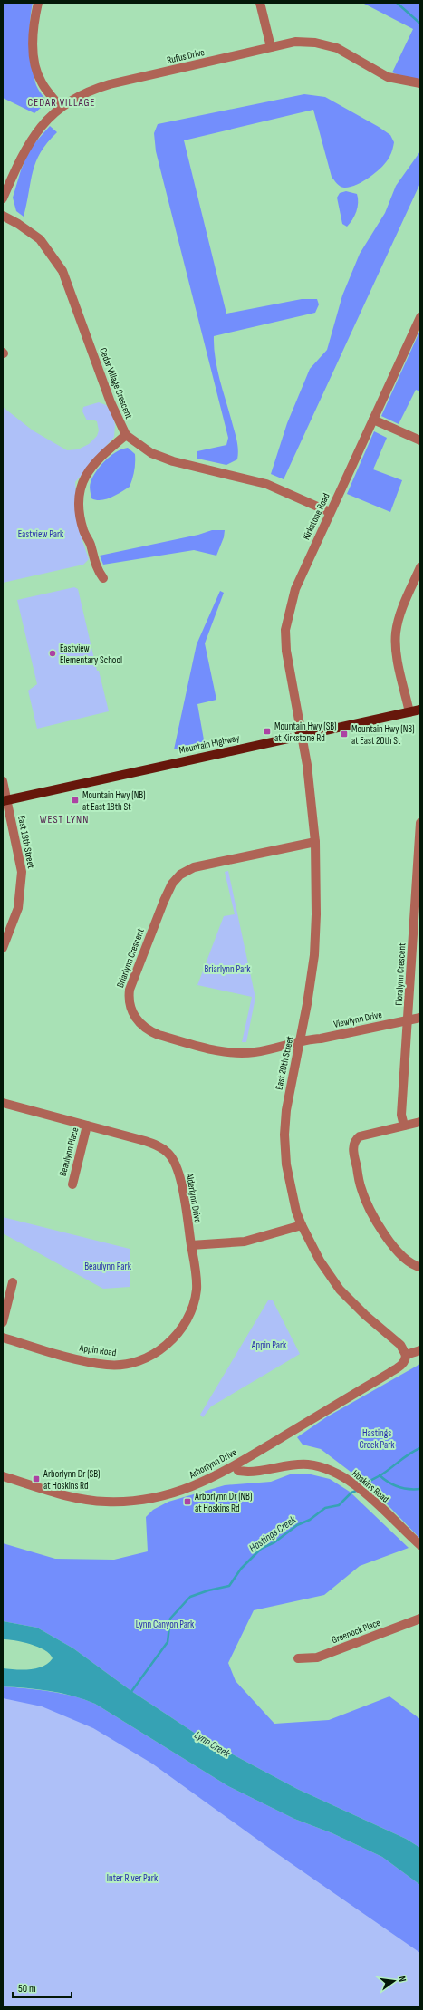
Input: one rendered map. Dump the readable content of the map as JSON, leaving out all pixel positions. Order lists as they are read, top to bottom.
{
  "streets": {
    "main road": ["Mountain Highway"],
    "street": [
      "Rufus Drive",
      "Cedar Village Crescent",
      "Kirkstone Road",
      "East 18th Street",
      "Briarlynn Crescent",
      "Floralynn Crescent",
      "Viewlynn Drive",
      "East 20th Street",
      "Beaulynn Place",
      "Alderlynn Drive",
      "Appin Road",
      "Arborlynn Drive",
      "Hoskins Road",
      "Greenock Place"
    ]
  },
  "crossings": [
    ["Cedar Village Crescent", "Kirkstone Road"],
    ["Kirkstone Road", "Mountain Highway"],
    ["Kirkstone Road", "East 20th Street"],
    ["Mountain Highway", "East 18th Street"],
    ["Mountain Highway", "East 20th Street"],
    ["Briarlynn Crescent", "Viewlynn Drive"],
    ["Briarlynn Crescent", "East 20th Street"],
    ["Floralynn Crescent", "Viewlynn Drive"],
    ["Viewlynn Drive", "East 20th Street"],
    ["East 20th Street", "Arborlynn Drive"],
    ["Beaulynn Place", "Alderlynn Drive"],
    ["Alderlynn Drive", "Appin Road"],
    ["Arborlynn Drive", "Hoskins Road"]
  ],
  "districts": ["CEDAR VILLAGE", "WEST LYNN"],
  "water": ["Hastings Creek", "Lynn Creek"],
  "parks": [
    "Eastview Park",
    "Briarlynn Park",
    "Beaulynn Park",
    "Appin Park",
    "Hastings Creek Park",
    "Lynn Canyon Park",
    "Inter River Park"
  ],
  "places": {
    "other": ["Eastview Elementary School"],
    "transit": [
      "Mountain Hwy (SB) at Kirkstone Rd",
      "Mountain Hwy (NB) at East 20th St",
      "Mountain Hwy (NB) at East 18th St",
      "Arborlynn Dr (SB) at Hoskins Rd",
      "Arborlynn Dr (NB) at Hoskins Rd"
    ]
  },
  "scale_bar": "50 m",
  "north": "right"
}
